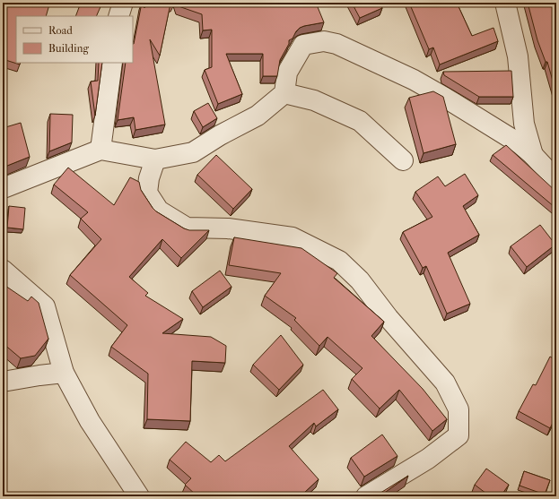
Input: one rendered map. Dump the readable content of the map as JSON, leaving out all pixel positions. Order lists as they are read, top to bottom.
{
  "legend": ["Road", "Building"]
}
